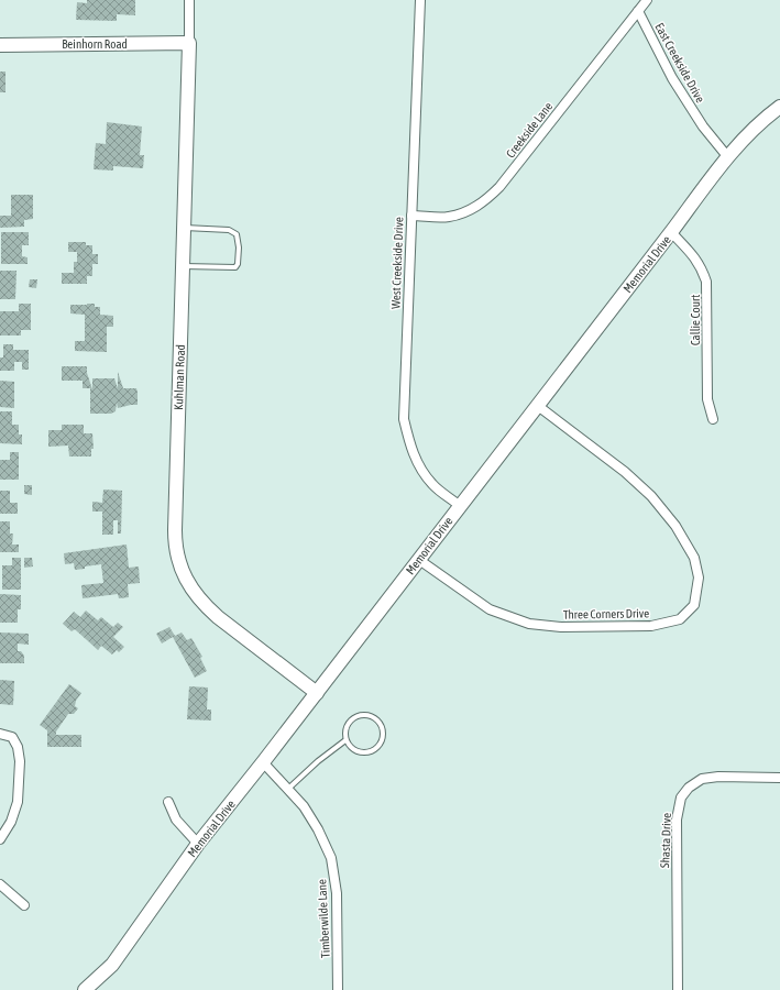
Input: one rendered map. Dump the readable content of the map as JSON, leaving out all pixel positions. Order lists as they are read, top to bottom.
{
  "streets": {
    "street": [
      "Beinhorn Road",
      "East Creekside Drive",
      "Creekside Lane",
      "West Creekside Drive",
      "Memorial Drive",
      "Callie Court",
      "Kuhlman Road",
      "Three Corners Drive",
      "Shasta Drive",
      "Timberwilde Lane"
    ]
  },
  "crossings": [
    ["Beinhorn Road", "Kuhlman Road"],
    ["East Creekside Drive", "Creekside Lane"],
    ["East Creekside Drive", "Memorial Drive"],
    ["Creekside Lane", "West Creekside Drive"],
    ["West Creekside Drive", "Memorial Drive"],
    ["Memorial Drive", "Callie Court"],
    ["Memorial Drive", "Kuhlman Road"],
    ["Memorial Drive", "Three Corners Drive"],
    ["Memorial Drive", "Timberwilde Lane"]
  ]
}
